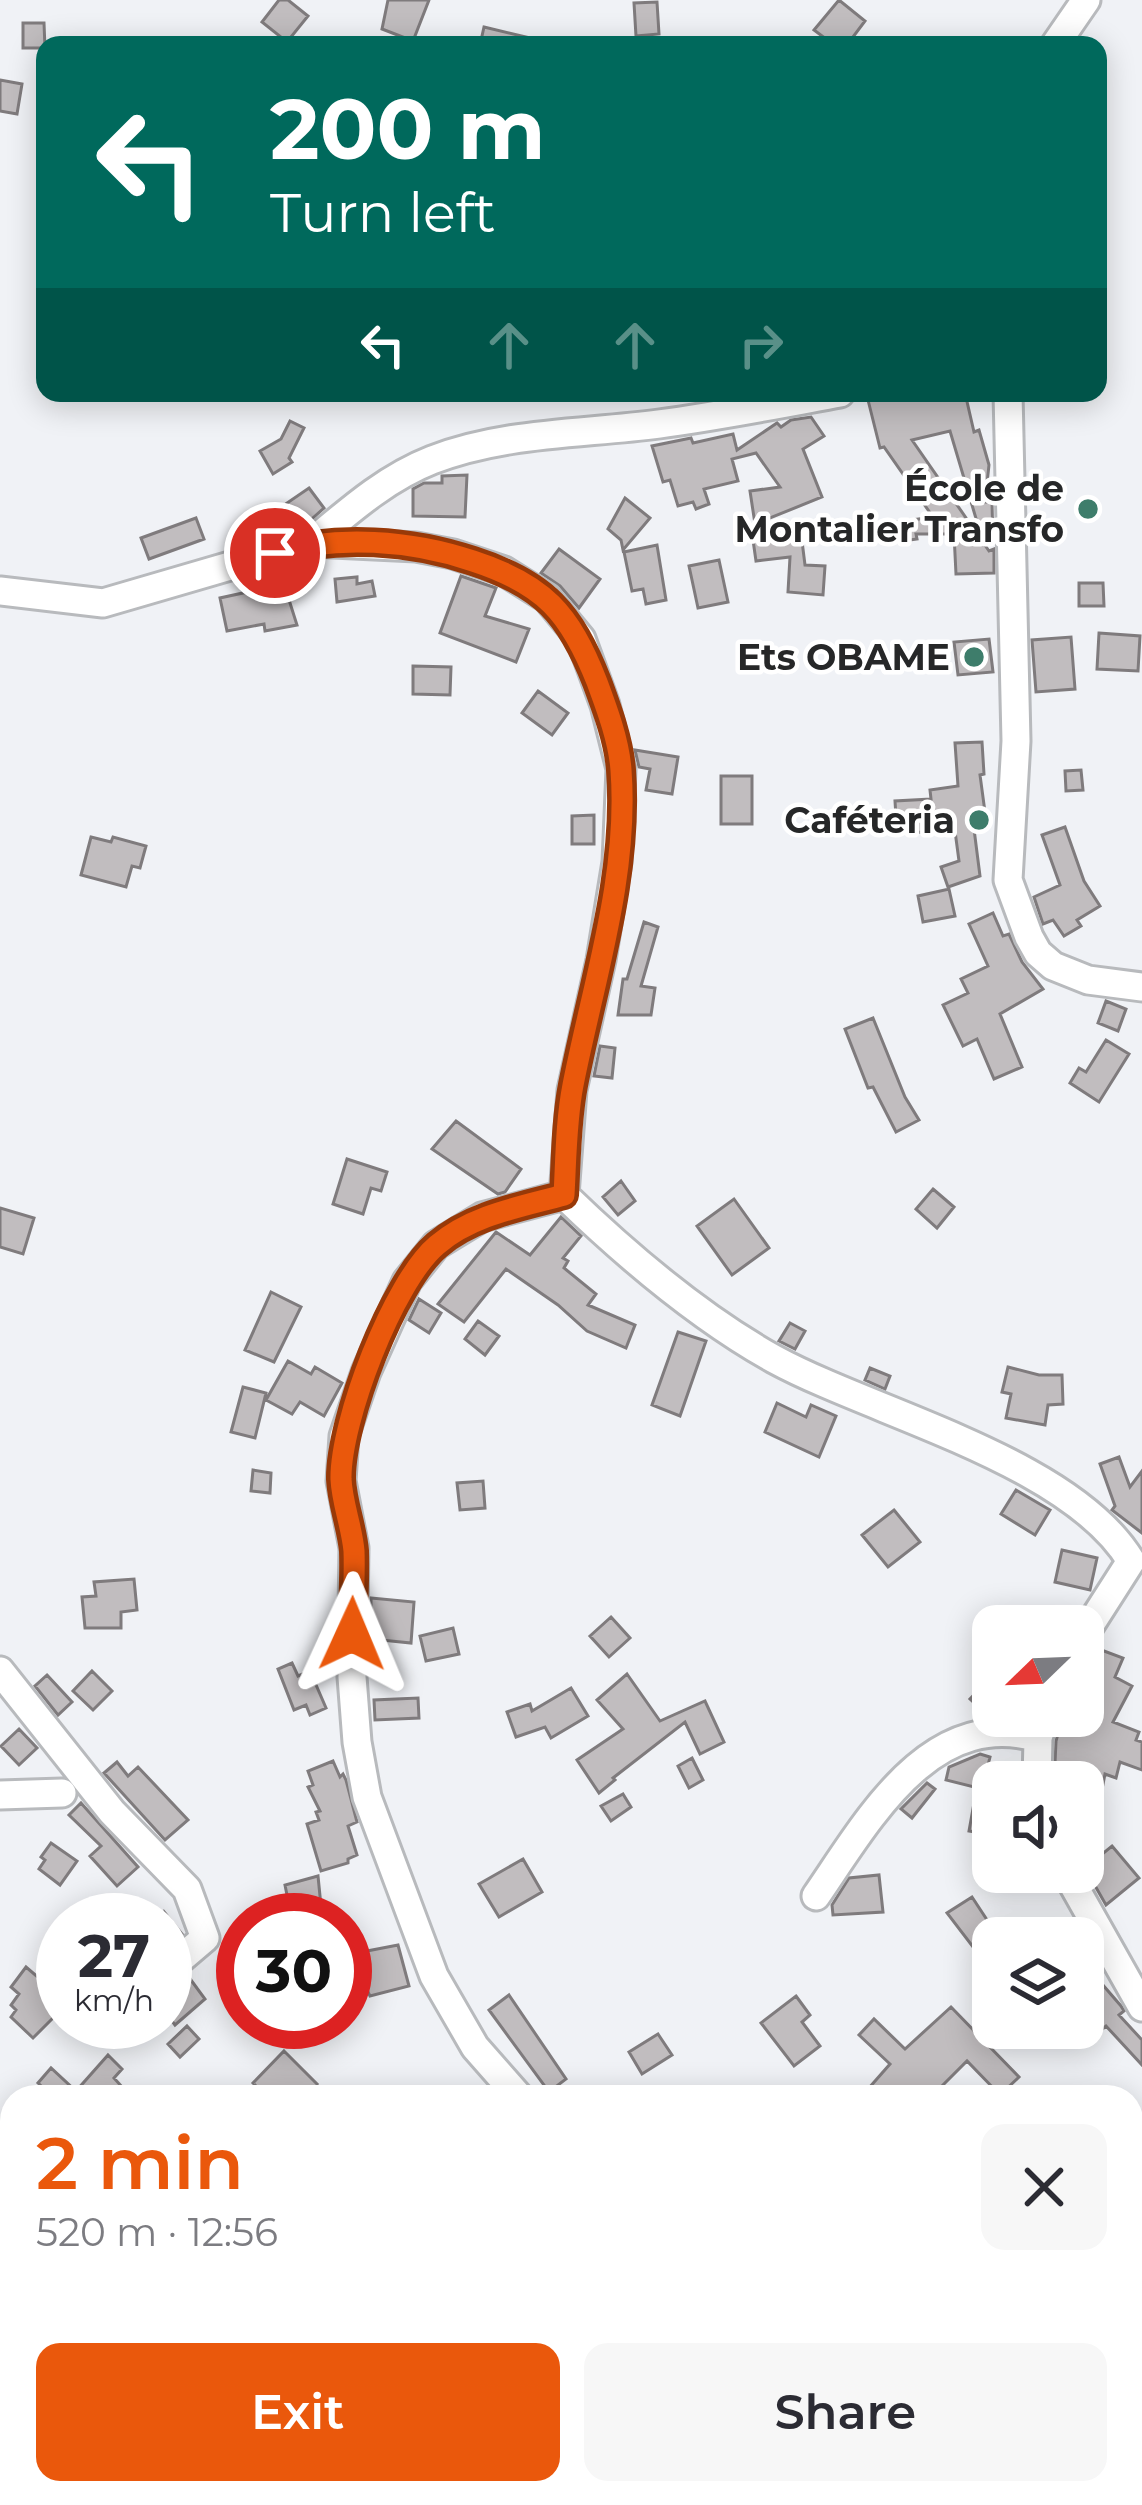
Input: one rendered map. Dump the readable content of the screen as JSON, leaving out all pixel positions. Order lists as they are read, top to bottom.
{
  "places": ["École de Montalier Transfo", "Ets OBAME", "Caféteria"],
  "north": "bottom left",
  "page": {
    "turn": ["200 m", "Turn left"],
    "speed": "27 km/h",
    "limit": "30",
    "heading": ["2 min", "520 m · 12:56"],
    "buttons": ["Exit", "Share"]
  }
}
